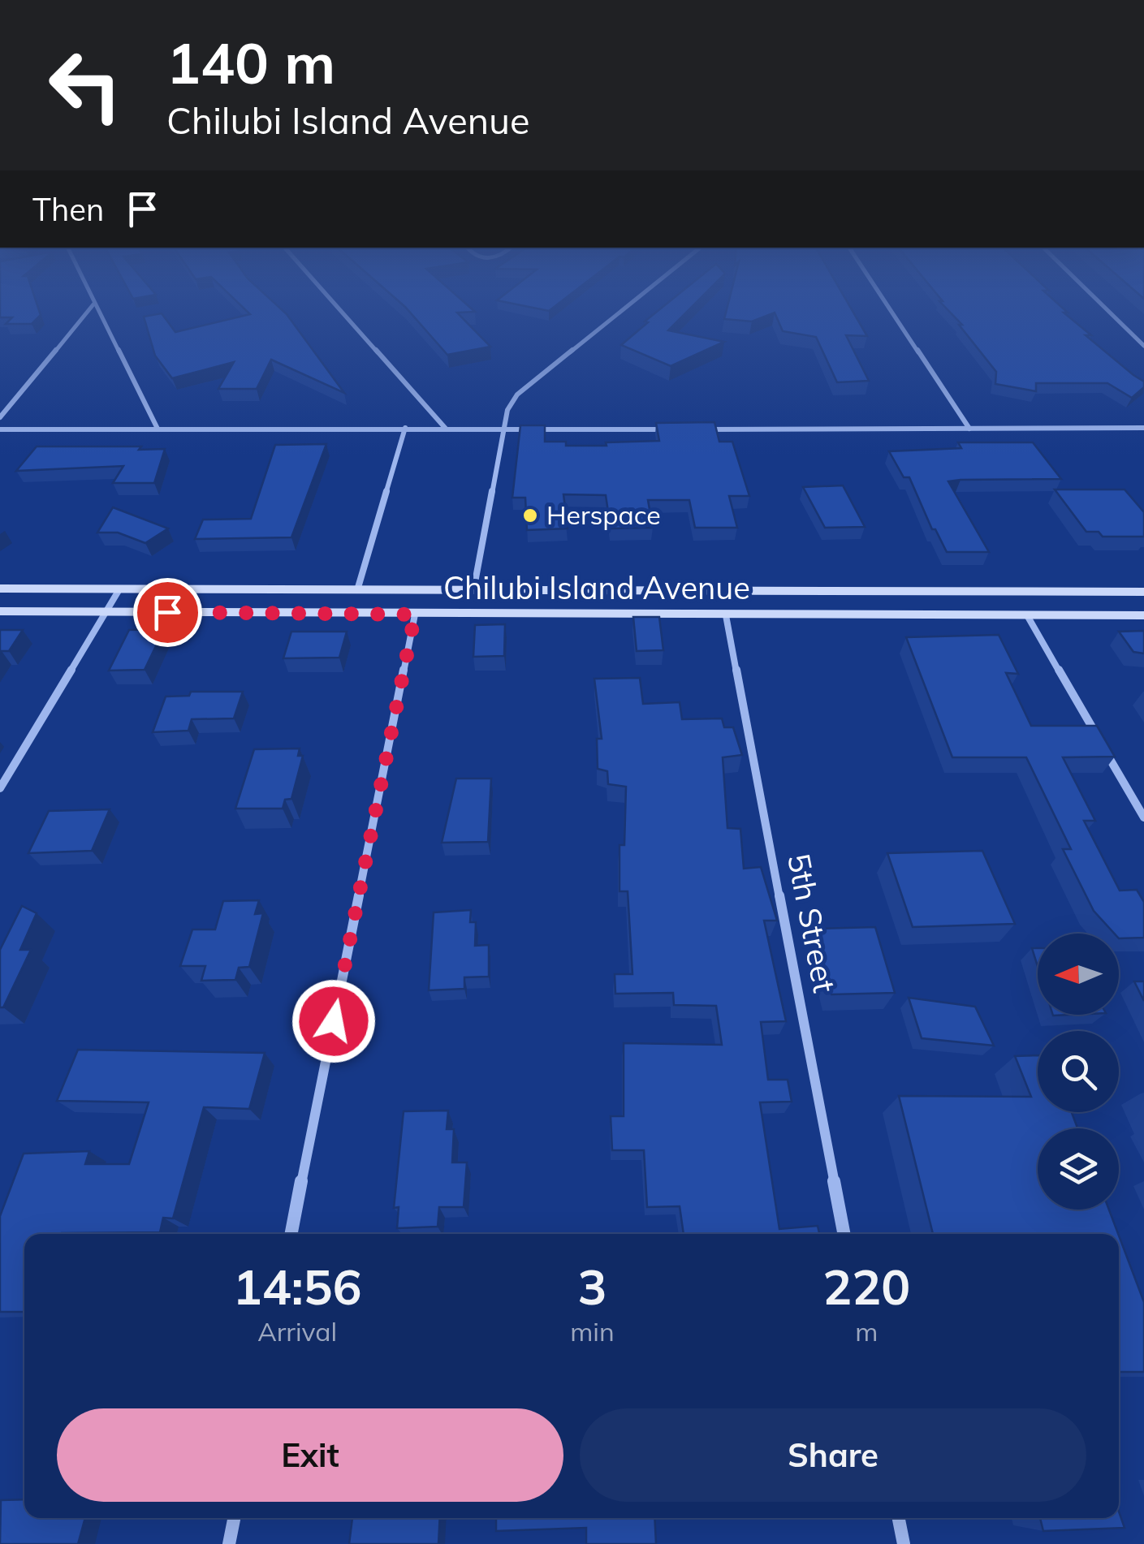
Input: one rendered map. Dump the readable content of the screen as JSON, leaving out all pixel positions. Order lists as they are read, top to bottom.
{
  "streets": {
    "street": ["Chilubi Island Avenue", "5th Street"]
  },
  "crossings": [
    ["Chilubi Island Avenue", "5th Street"]
  ],
  "places": ["Herspace"],
  "north": "left",
  "page": {
    "turn": ["140 m", "Chilubi Island Avenue"],
    "then": "Then",
    "eta": [
      "14:56",
      "Arrival",
      "3",
      "min",
      "220",
      "m"
    ],
    "buttons": ["Exit", "Share"]
  }
}
